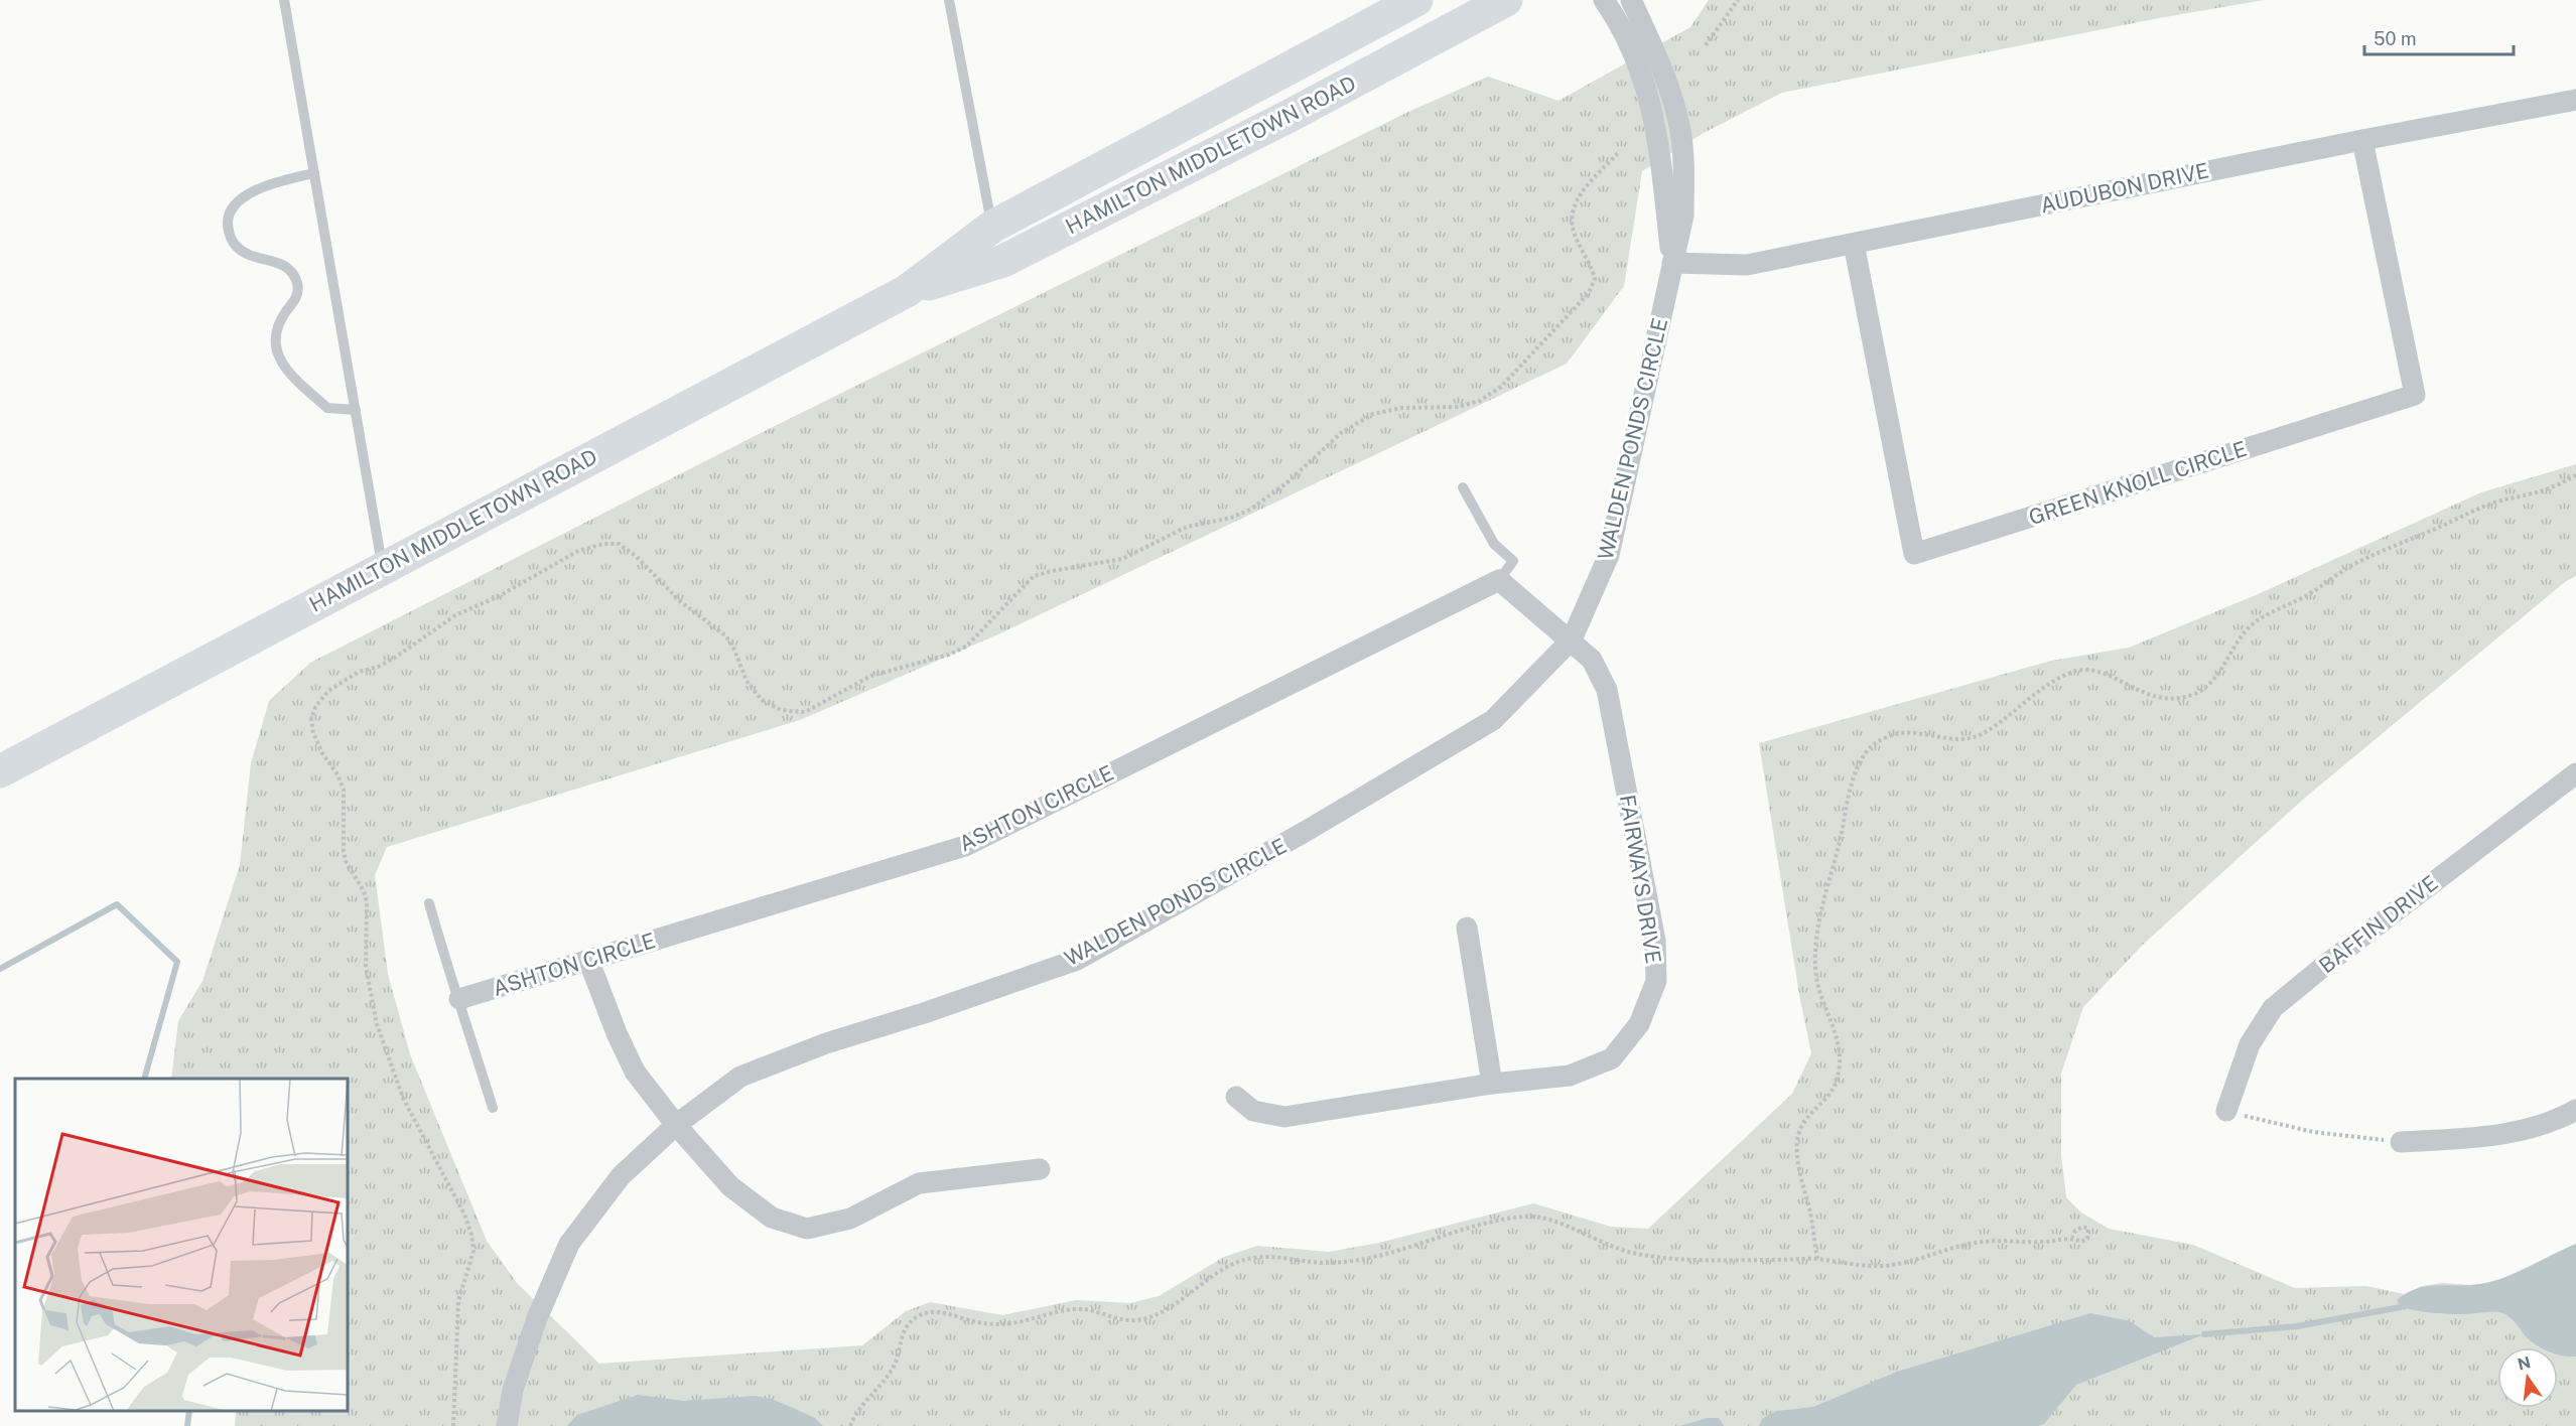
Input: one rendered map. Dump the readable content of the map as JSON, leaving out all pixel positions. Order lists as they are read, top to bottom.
{
  "streets": {
    "highway": ["HAMILTON MIDDLETOWN ROAD"],
    "street": [
      "AUDUBON DRIVE",
      "WALDEN PONDS CIRCLE",
      "GREEN KNOLL CIRCLE",
      "ASHTON CIRCLE",
      "FAIRWAYS DRIVE",
      "BAFFIN DRIVE"
    ]
  },
  "crossings": [
    ["AUDUBON DRIVE", "WALDEN PONDS CIRCLE"],
    ["AUDUBON DRIVE", "GREEN KNOLL CIRCLE"],
    ["WALDEN PONDS CIRCLE", "FAIRWAYS DRIVE"]
  ],
  "scale_bar": "50 m",
  "north": "top"
}
